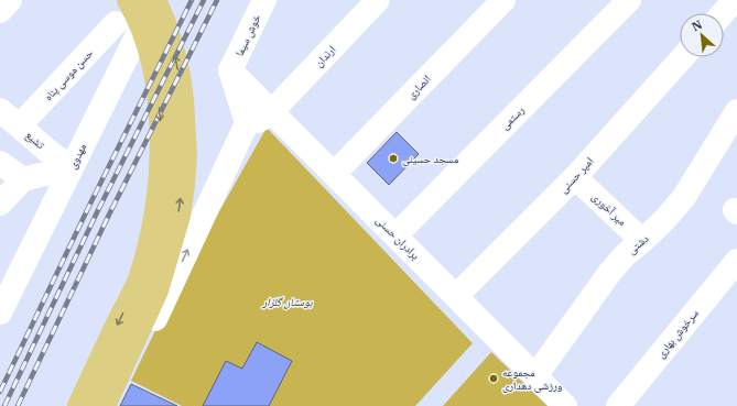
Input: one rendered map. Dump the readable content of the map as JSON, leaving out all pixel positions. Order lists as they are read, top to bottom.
{
  "streets": {
    "street": [
      "خوش سیما",
      "ارندان",
      "حسن موسی پناه",
      "انصاری",
      "رستمی",
      "تشیع",
      "مهدوی",
      "امیر حسنی",
      "میر آخوری",
      "برادران حسنی",
      "دشتی",
      "سرخوش بهاری"
    ]
  },
  "crossings": [
    ["خوش سیما", "برادران حسنی"],
    ["ارندان", "برادران حسنی"],
    ["حسن موسی پناه", "تشیع"],
    ["انصاری", "برادران حسنی"],
    ["رستمی", "برادران حسنی"],
    ["تشیع", "مهدوی"],
    ["امیر حسنی", "میر آخوری"],
    ["امیر حسنی", "برادران حسنی"],
    ["میر آخوری", "دشتی"],
    ["برادران حسنی", "دشتی"]
  ],
  "parks": ["بوستان گلزار"],
  "places": ["مسجد حسینی", "مجموعه ورزشی دهداری"],
  "north": "top left"
}
